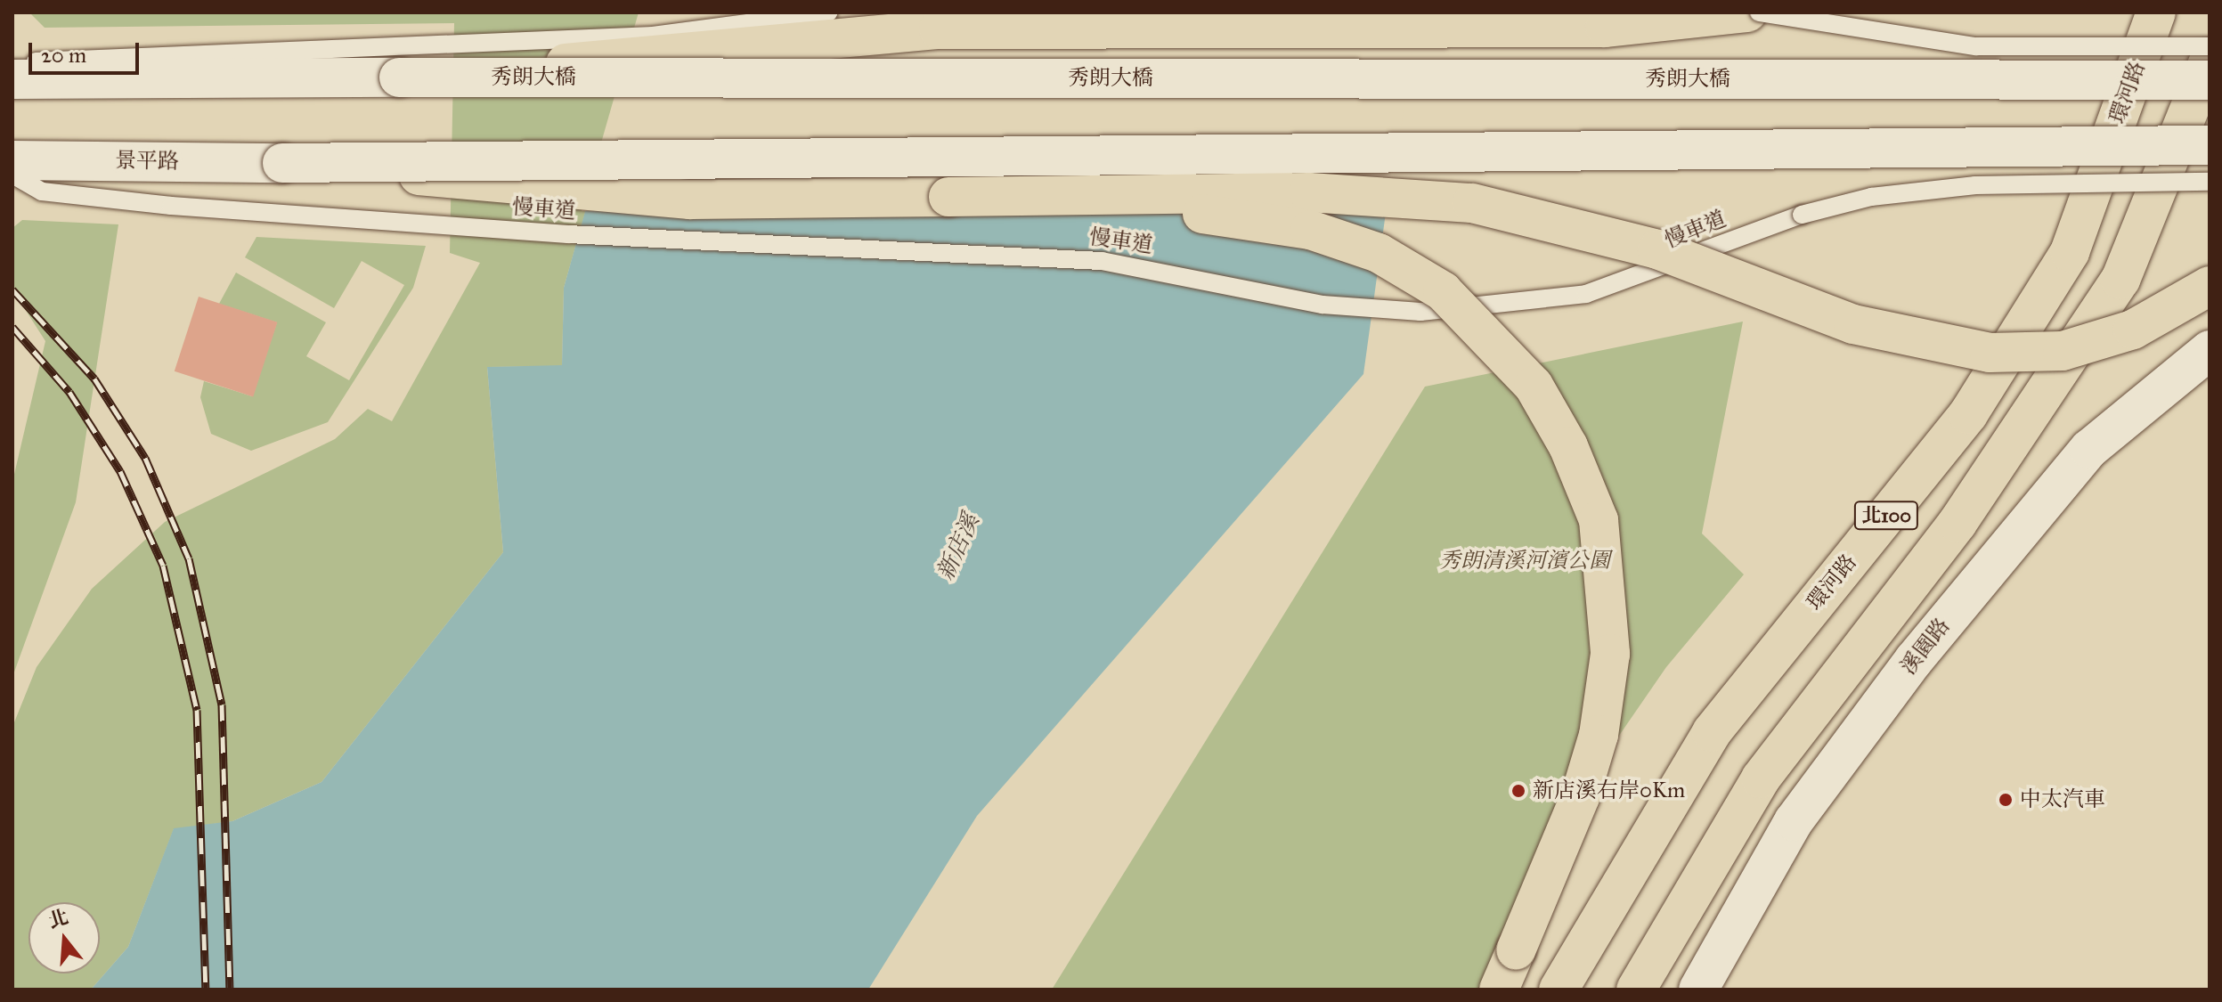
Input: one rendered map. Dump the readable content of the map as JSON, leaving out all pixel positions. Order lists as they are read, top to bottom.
{
  "streets": {
    "highway": ["環河路", "北100"],
    "main road": ["秀朗大橋", "景平路", "溪園路"],
    "lane": ["慢車道"]
  },
  "crossings": [
    ["景平路", "慢車道"]
  ],
  "water": ["新店溪"],
  "parks": ["秀朗清溪河濱公園"],
  "places": ["新店溪右岸0Km", "中太汽車"],
  "scale_bar": "20 m",
  "north": "top"
}
